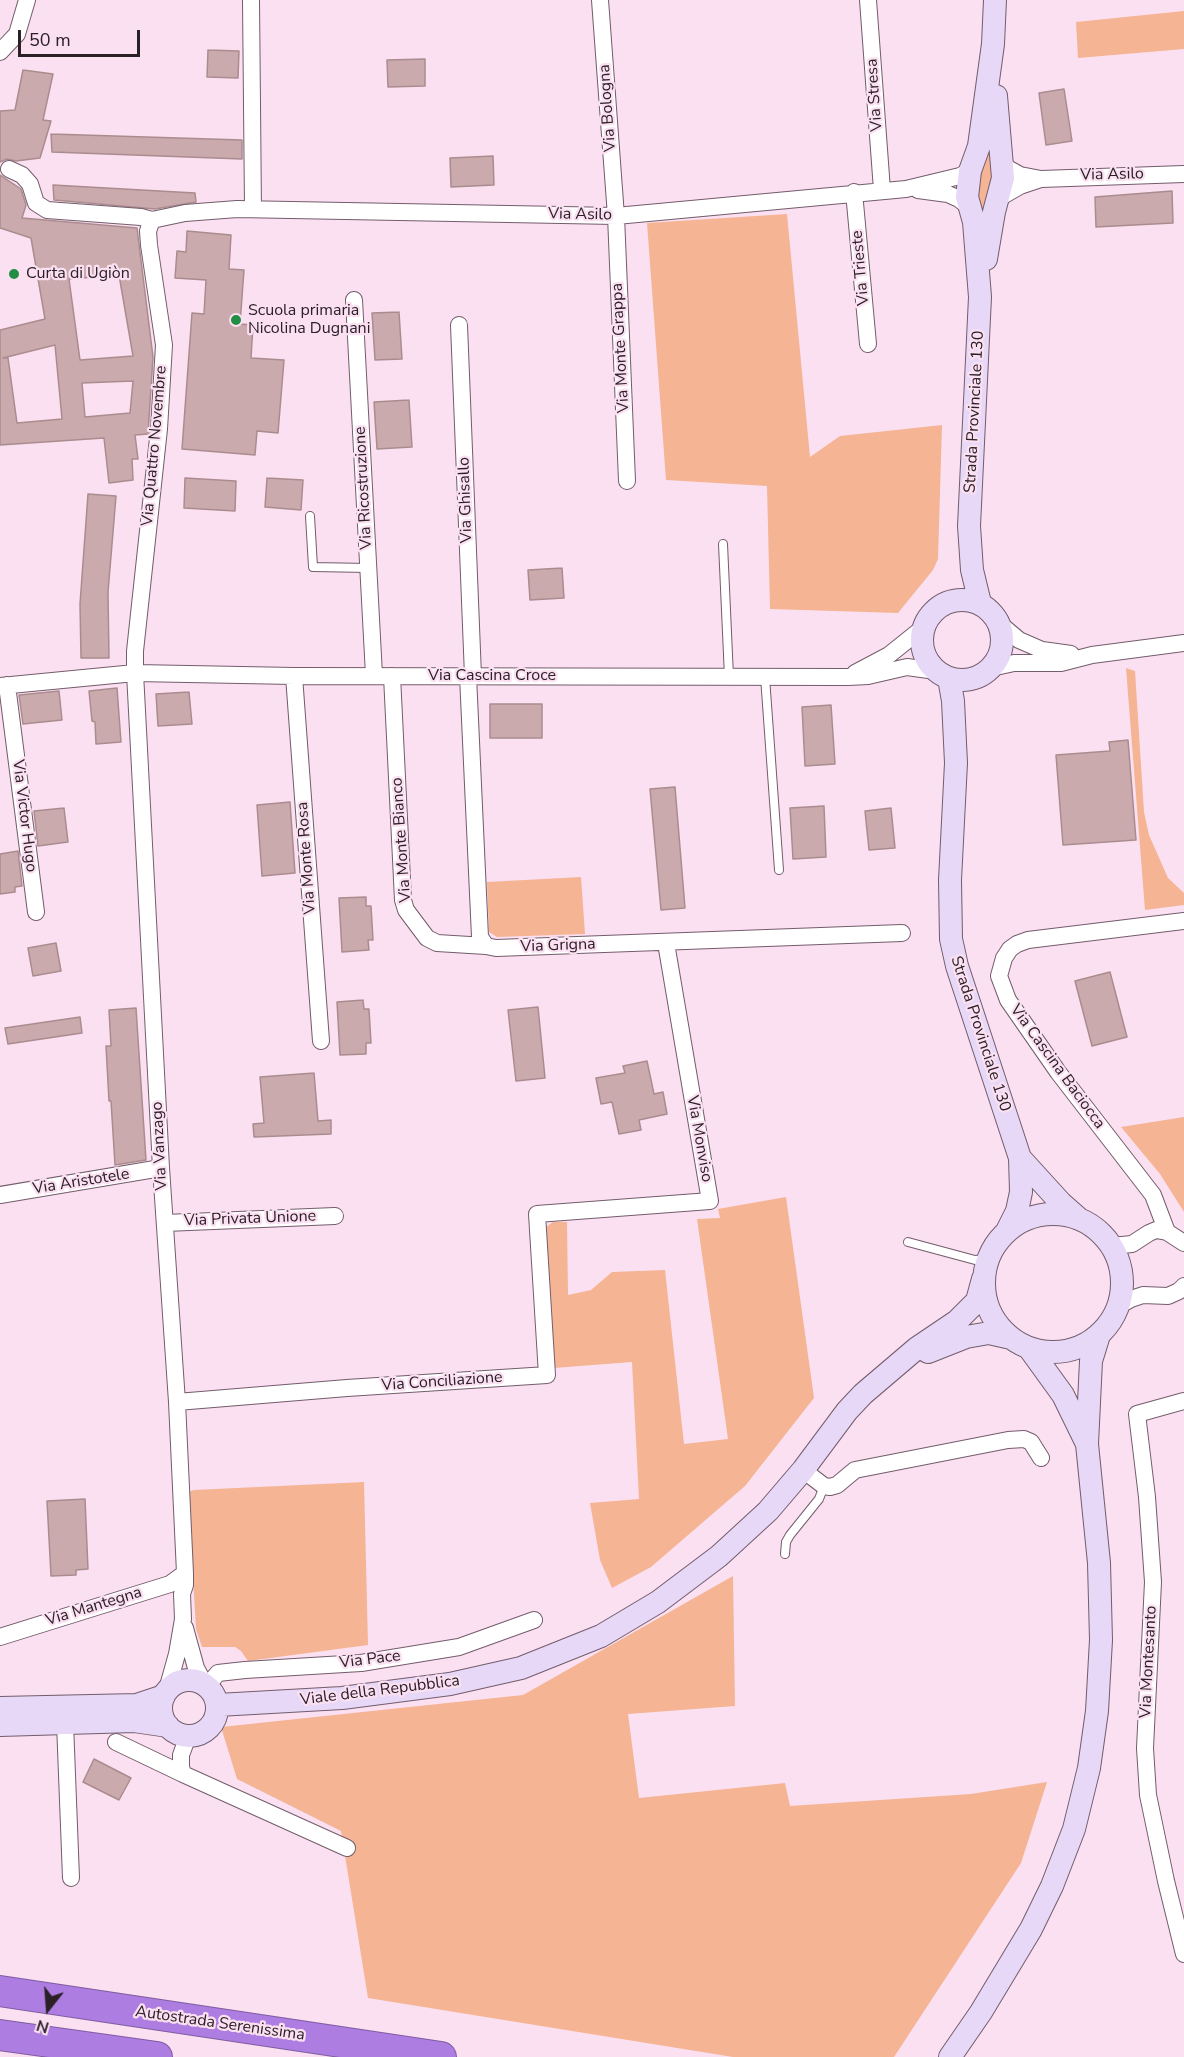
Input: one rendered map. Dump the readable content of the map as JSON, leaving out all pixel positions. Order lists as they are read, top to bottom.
{
  "streets": {
    "highway": ["Autostrada Serenissima"],
    "street": [
      "Via Stresa",
      "Via Bologna",
      "Via Asilo",
      "Via Trieste",
      "Via Monte Grappa",
      "Strada Provinciale 130",
      "Via Quattro Novembre",
      "Via Ricostruzione",
      "Via Ghisallo",
      "Via Cascina Croce",
      "Via Victor Hugo",
      "Via Monte Bianco",
      "Via Monte Rosa",
      "Via Grigna",
      "Via Cascina Baciocca",
      "Via Monviso",
      "Via Vanzago",
      "Via Aristotele",
      "Via Privata Unione",
      "Via Conciliazione",
      "Via Mantegna",
      "Via Pace",
      "Via Montesanto",
      "Viale della Repubblica"
    ]
  },
  "crossings": [
    ["Via Stresa", "Via Asilo"],
    ["Via Bologna", "Via Asilo"],
    ["Via Bologna", "Via Monte Grappa"],
    ["Via Asilo", "Via Trieste"],
    ["Via Asilo", "Via Monte Grappa"],
    ["Via Asilo", "Strada Provinciale 130"],
    ["Via Asilo", "Via Quattro Novembre"],
    ["Strada Provinciale 130", "Via Cascina Croce"],
    ["Strada Provinciale 130", "Viale della Repubblica"],
    ["Via Quattro Novembre", "Via Cascina Croce"],
    ["Via Quattro Novembre", "Via Vanzago"],
    ["Via Ricostruzione", "Via Cascina Croce"],
    ["Via Ghisallo", "Via Cascina Croce"],
    ["Via Cascina Croce", "Via Victor Hugo"],
    ["Via Cascina Croce", "Via Monte Bianco"],
    ["Via Cascina Croce", "Via Monte Rosa"],
    ["Via Cascina Croce", "Via Vanzago"],
    ["Via Monte Bianco", "Via Grigna"],
    ["Via Grigna", "Via Monviso"],
    ["Via Monviso", "Via Conciliazione"],
    ["Via Vanzago", "Via Aristotele"],
    ["Via Vanzago", "Via Privata Unione"],
    ["Via Vanzago", "Via Conciliazione"],
    ["Via Vanzago", "Via Mantegna"],
    ["Via Pace", "Viale della Repubblica"]
  ],
  "places": ["Curta di Ugiòn", "Scuola primaria Nicolina Dugnani"],
  "scale_bar": "50 m",
  "north": "bottom"
}
